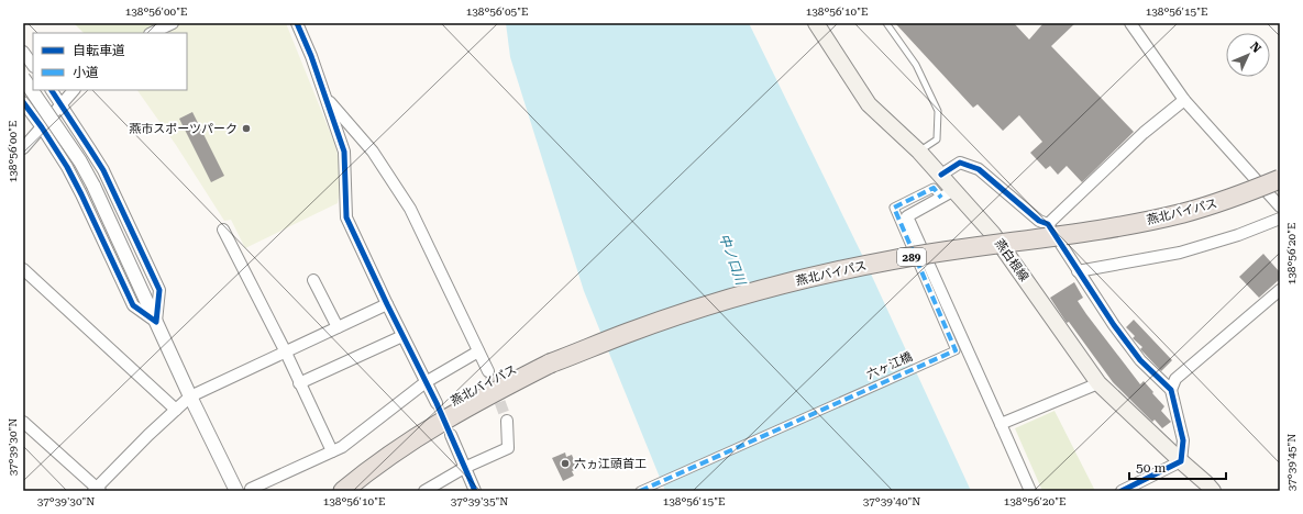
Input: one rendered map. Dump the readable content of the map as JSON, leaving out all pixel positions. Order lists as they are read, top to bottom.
{
  "streets": {
    "highway": ["燕北バイパス", "289"],
    "main road": ["燕白根線"],
    "street": ["六ヶ江橋"]
  },
  "crossings": [
    ["燕白根線", "六ヶ江橋"]
  ],
  "water": ["中ノ口川"],
  "places": ["燕市スポーツパーク", "六ヵ江頭首工"],
  "legend": ["自転車道", "小道"],
  "scale_bar": "50 m",
  "north": "top right",
  "coordinates": [
    "138°56'00\"E",
    "138°56'05\"E",
    "138°56'10\"E",
    "138°56'15\"E",
    "138°56'20\"E",
    "37°39'30\"N",
    "37°39'45\"N",
    "37°39'35\"N",
    "37°39'40\"N"
  ]
}
